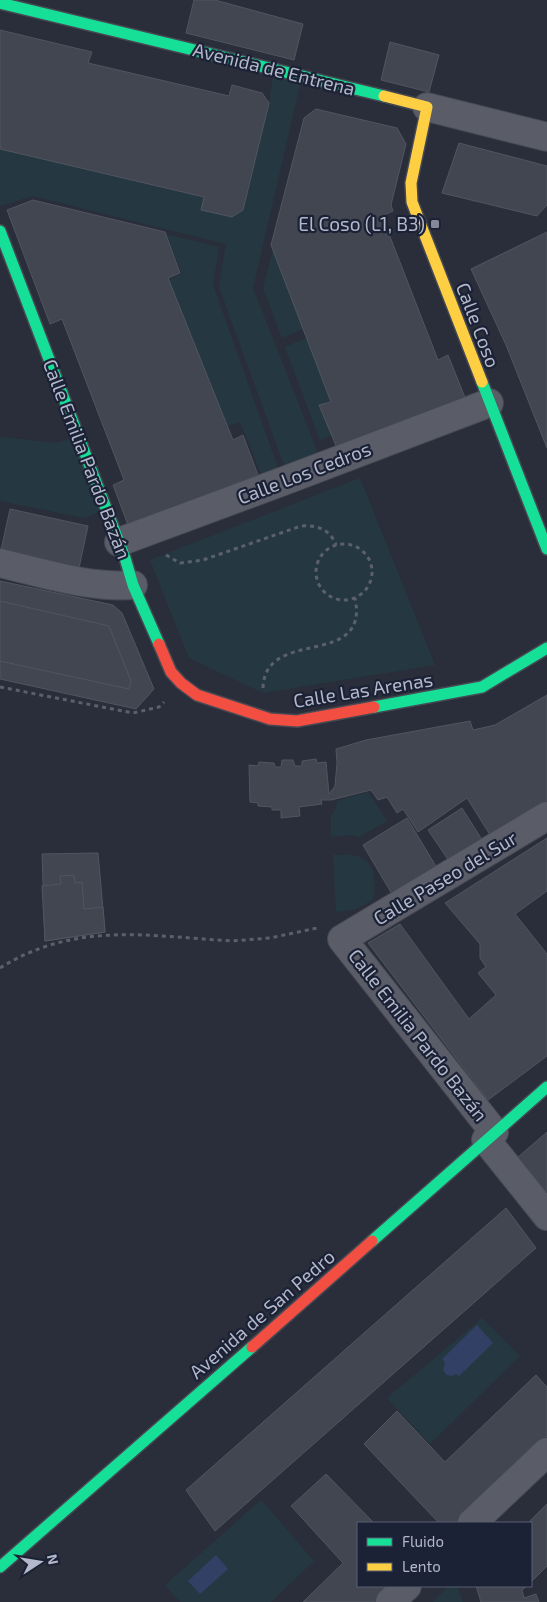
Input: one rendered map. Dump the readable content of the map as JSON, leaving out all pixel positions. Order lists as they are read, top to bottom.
{
  "streets": {
    "main road": [
      "Avenida de Entrena",
      "Calle Coso",
      "Calle Emilia Pardo Bazán",
      "Calle Las Arenas",
      "Avenida de San Pedro"
    ],
    "street": ["Calle Los Cedros", "Calle Paseo del Sur"]
  },
  "crossings": [
    ["Avenida de Entrena", "Calle Coso"],
    ["Calle Coso", "Calle Los Cedros"],
    ["Calle Emilia Pardo Bazán", "Calle Los Cedros"],
    ["Calle Emilia Pardo Bazán", "Calle Las Arenas"],
    ["Calle Emilia Pardo Bazán", "Calle Paseo del Sur"],
    ["Calle Emilia Pardo Bazán", "Avenida de San Pedro"]
  ],
  "places": {
    "transit": ["El Coso (L1, B3)"]
  },
  "legend": ["Fluido", "Lento"],
  "north": "right"
}
